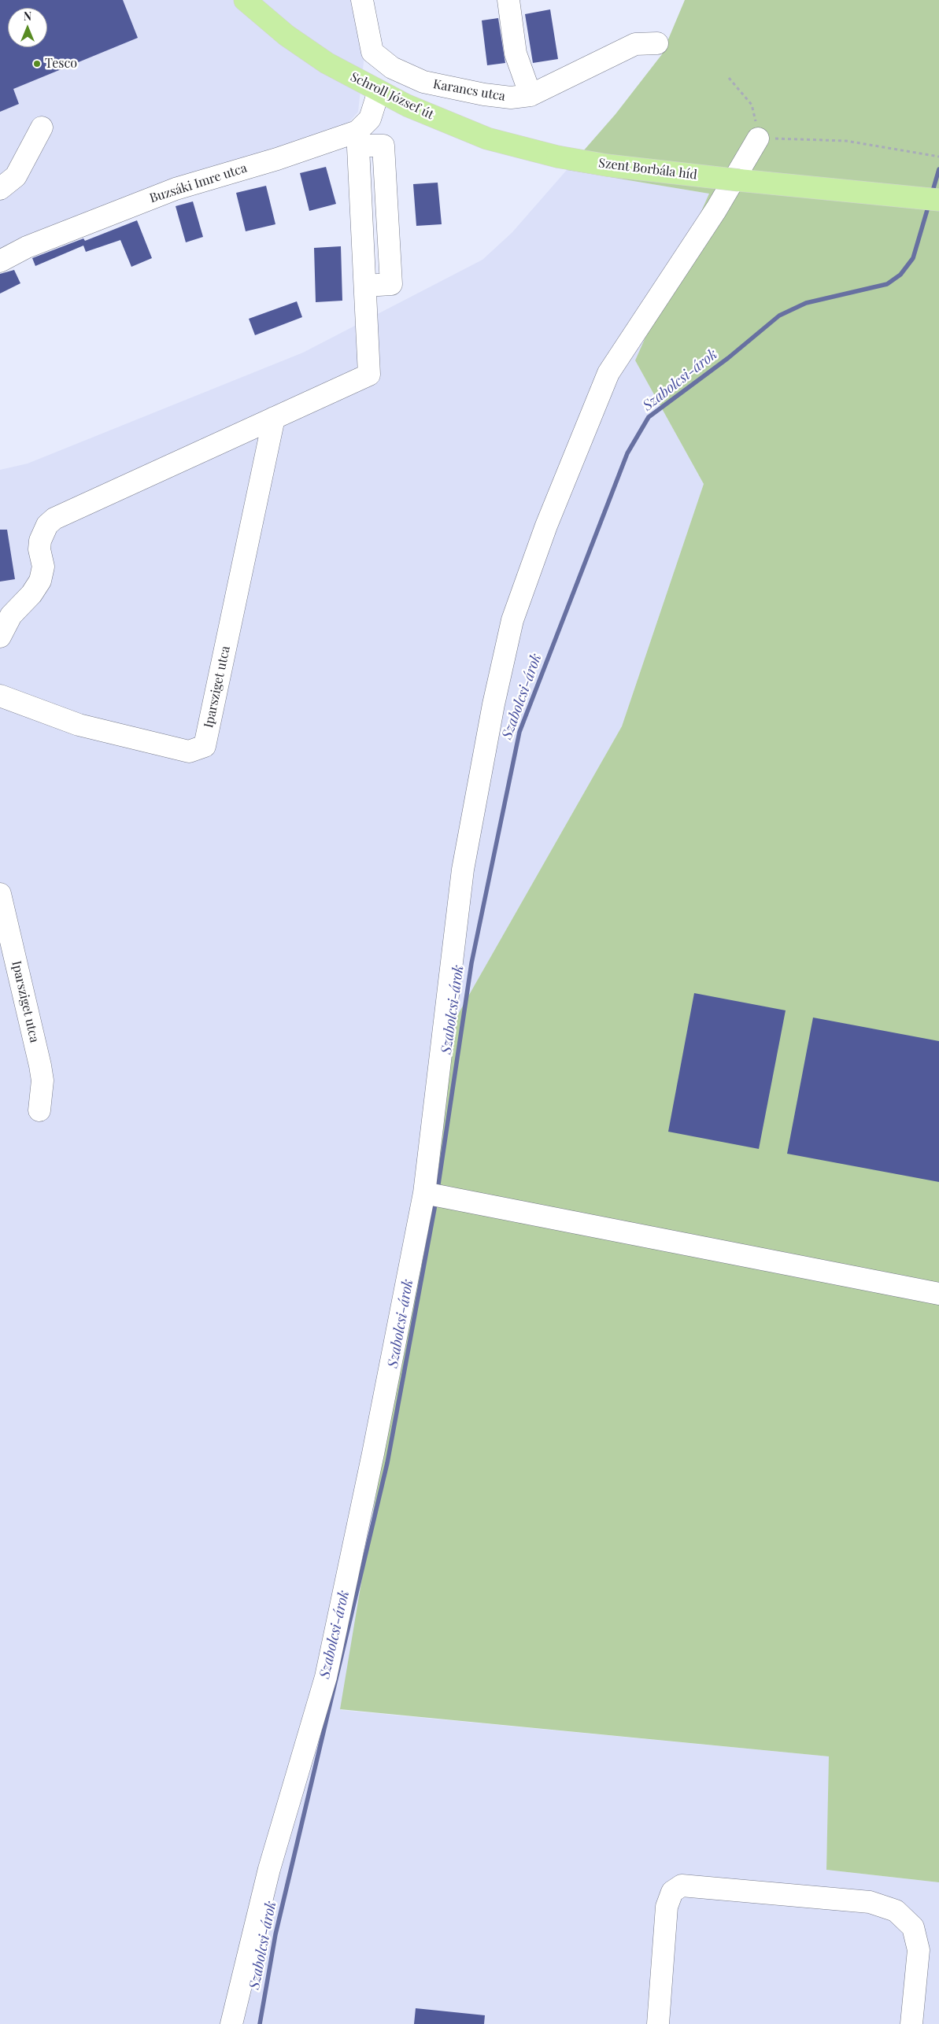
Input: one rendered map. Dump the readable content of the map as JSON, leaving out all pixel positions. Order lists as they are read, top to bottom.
{
  "streets": {
    "main road": ["Schroll József út", "Szent Borbála híd"],
    "street": ["Karancs utca", "Buzsáki Imre utca", "Iparsziget utca"]
  },
  "crossings": [
    ["Schroll József út", "Szent Borbála híd"],
    ["Schroll József út", "Buzsáki Imre utca"]
  ],
  "water": ["Szabolcsi-árok"],
  "places": ["Tesco"],
  "north": "top"
}
